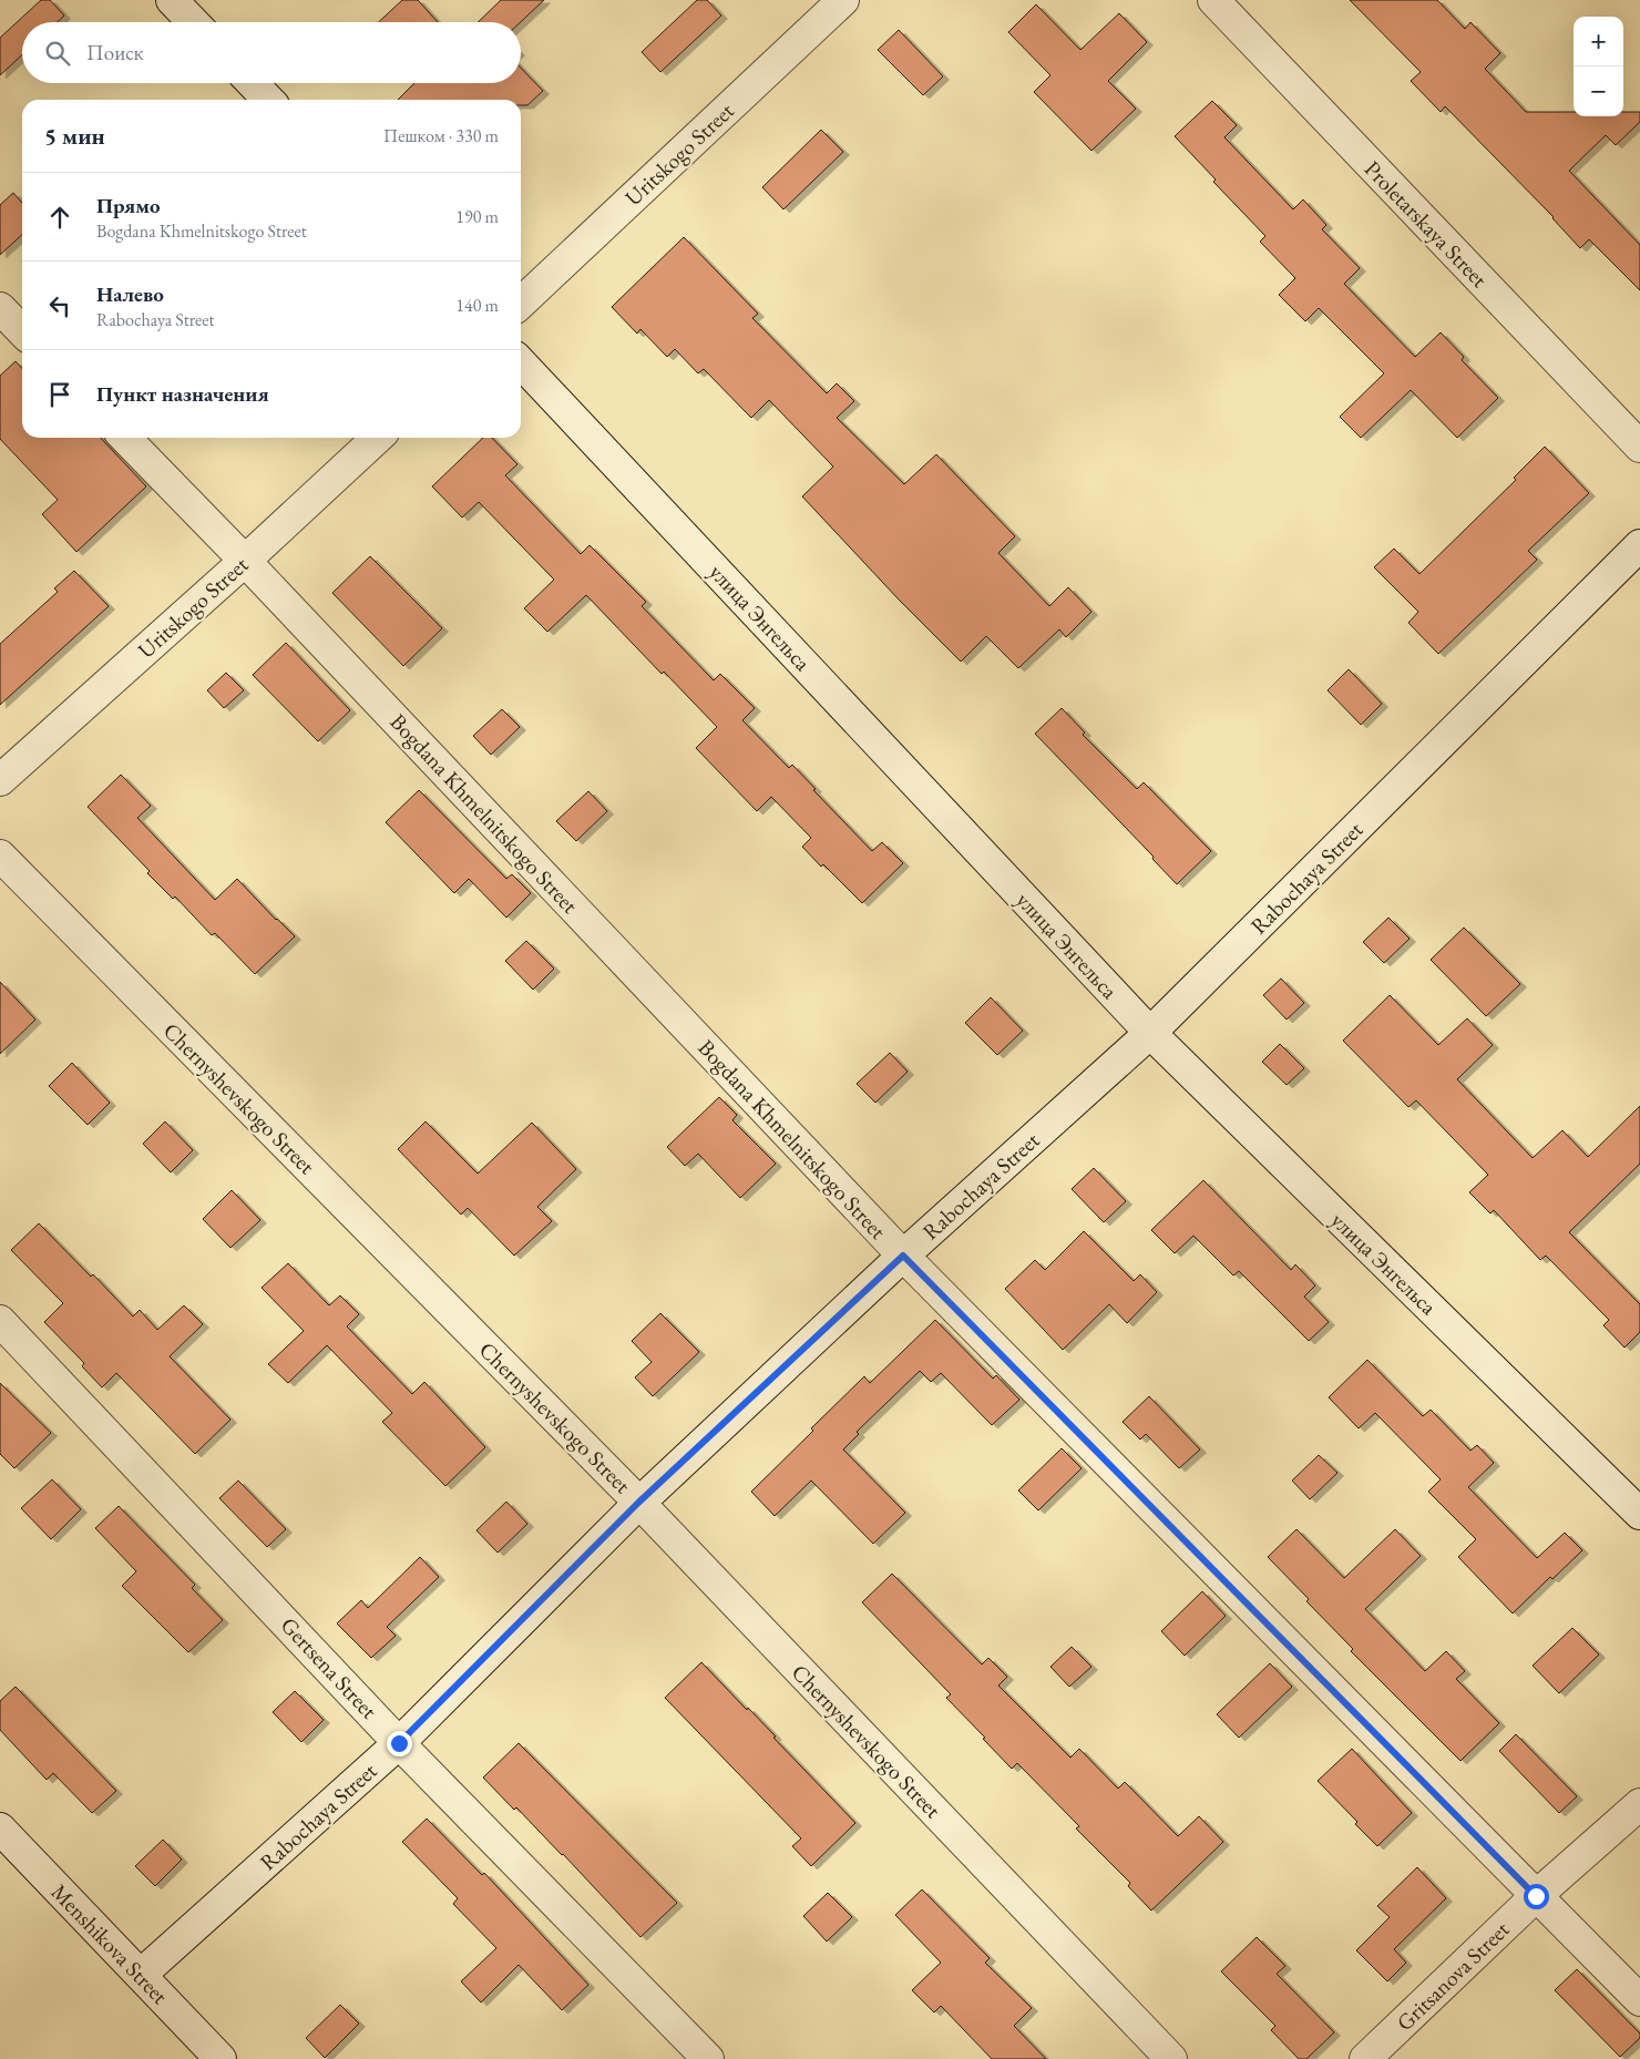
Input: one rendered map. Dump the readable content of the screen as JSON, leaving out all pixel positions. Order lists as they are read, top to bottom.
{
  "streets": {
    "street": [
      "Uritskogo Street",
      "Proletarskaya Street",
      "улица Энгельса",
      "Bogdana Khmelnitskogo Street",
      "Rabochaya Street",
      "Chernyshevskogo Street",
      "Gertsena Street",
      "Menshikova Street",
      "Gritsanova Street"
    ]
  },
  "crossings": [
    ["Uritskogo Street", "Bogdana Khmelnitskogo Street"],
    ["улица Энгельса", "Rabochaya Street"],
    ["Bogdana Khmelnitskogo Street", "Rabochaya Street"],
    ["Bogdana Khmelnitskogo Street", "Gritsanova Street"],
    ["Rabochaya Street", "Chernyshevskogo Street"],
    ["Rabochaya Street", "Gertsena Street"],
    ["Rabochaya Street", "Menshikova Street"]
  ],
  "page": {
    "map_buttons": ["+", "−"],
    "search": "Поиск",
    "heading": ["5 мин", "Пешком · 330 m"],
    "list": [
      ["Прямо", "Bogdana Khmelnitskogo Street", "190 m"],
      ["Налево", "Rabochaya Street", "140 m"],
      "Пункт назначения"
    ]
  }
}
